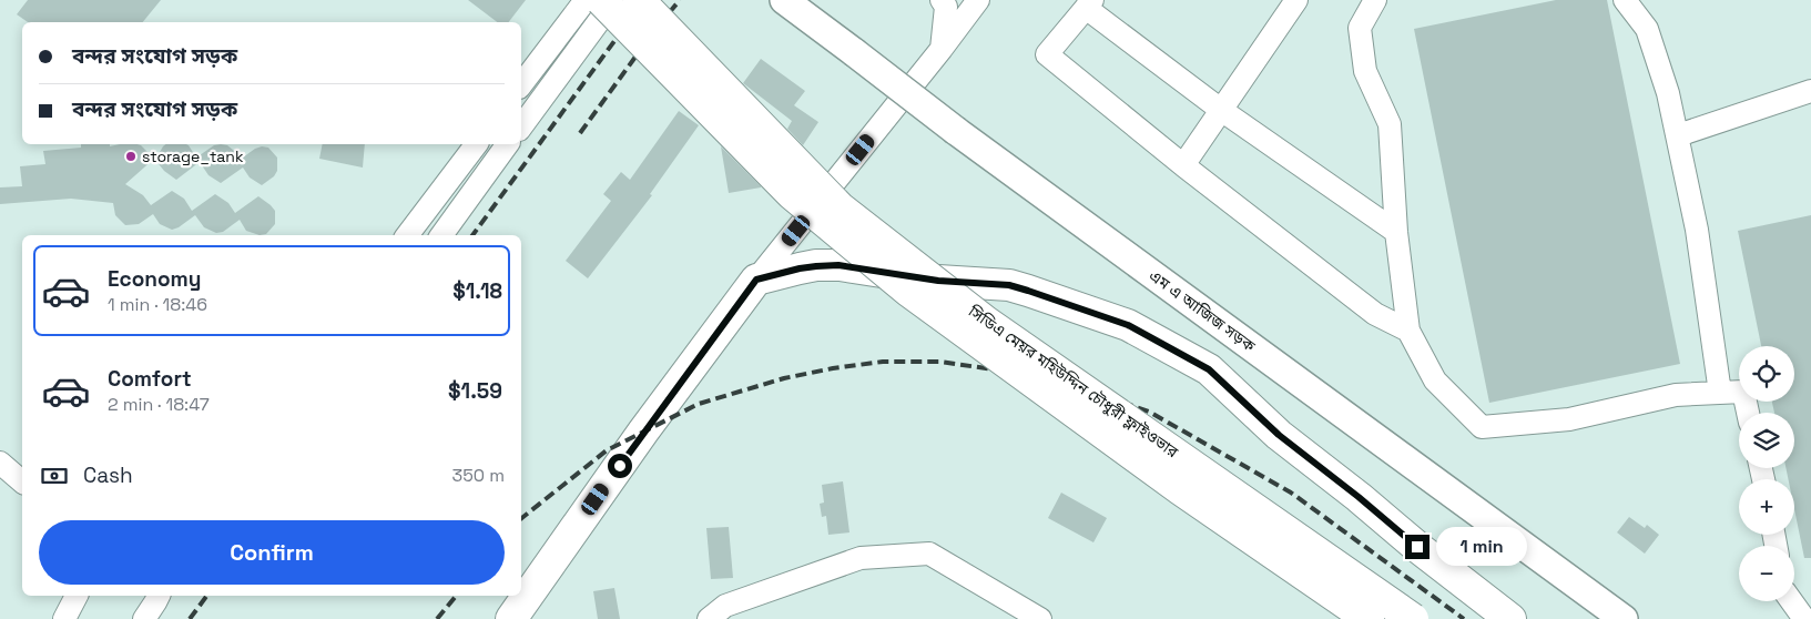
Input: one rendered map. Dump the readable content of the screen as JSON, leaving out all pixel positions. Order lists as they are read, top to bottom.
{
  "streets": {
    "highway": ["সিডিএ মেয়র মহিউদ্দিন চৌধুরী ফ্লাইওভার"],
    "main road": ["এম এ আজিজ সড়ক"]
  },
  "places": ["storage_tank"],
  "page": {
    "banner": ["বন্দর সংযোগ সড়ক", "বন্দর সংযোগ সড়ক"],
    "list": [
      {
        "name": "Economy",
        "note": "1 min · 18:46",
        "value": "$1.18"
      },
      {
        "name": "Comfort",
        "note": "2 min · 18:47",
        "value": "$1.59"
      }
    ],
    "map_buttons": ["+", "−"],
    "pay": ["Cash", "350 m"],
    "buttons": "Confirm",
    "bubble": "1 min"
  }
}
